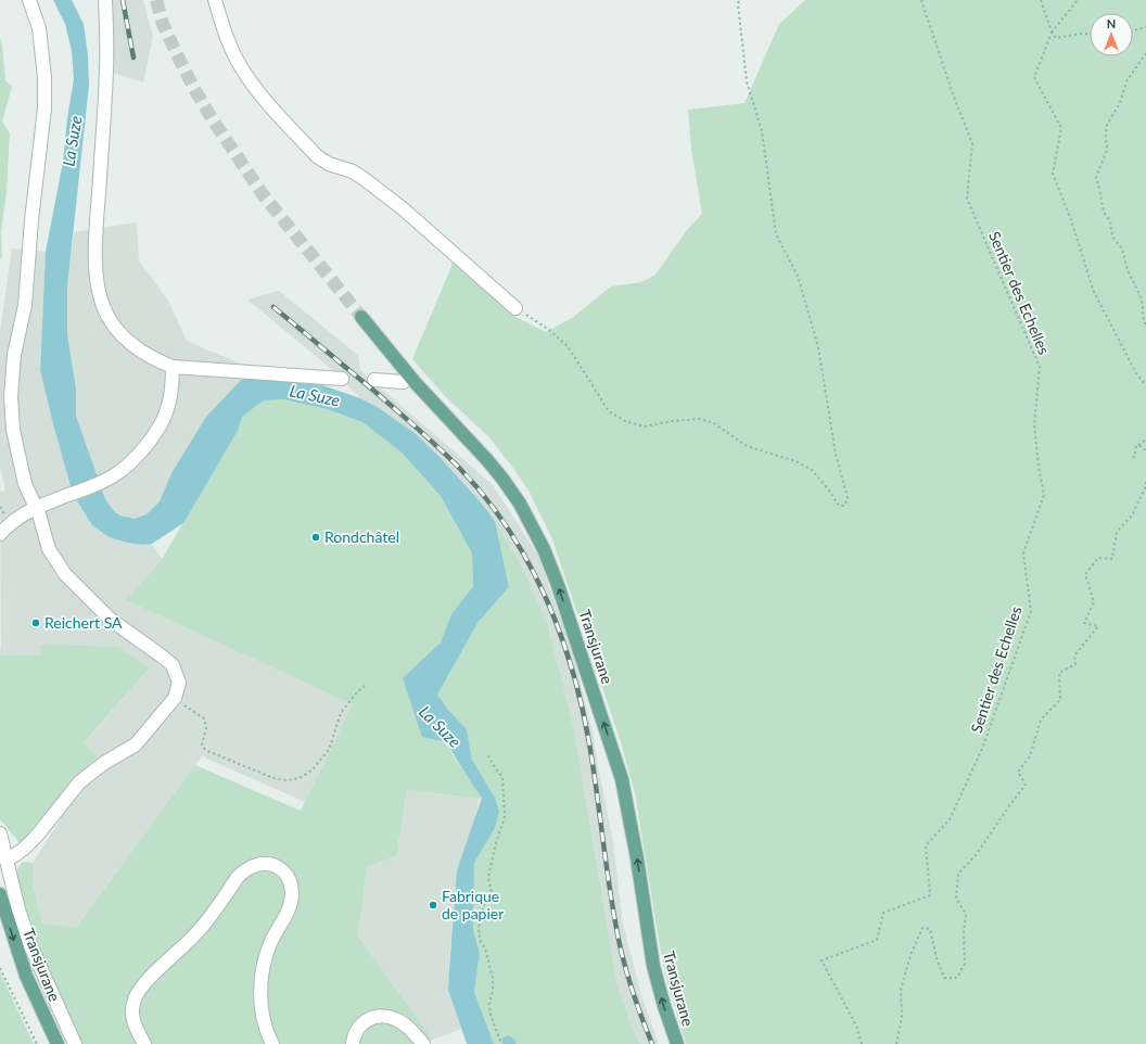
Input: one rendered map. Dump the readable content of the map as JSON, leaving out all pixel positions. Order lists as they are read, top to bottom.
{
  "streets": {
    "main road": ["Transjurane"],
    "path": ["Sentier des Echelles"]
  },
  "water": ["La Suze"],
  "places": ["Rondchâtel", "Reichert SA", "Fabrique de papier"],
  "north": "top"
}
